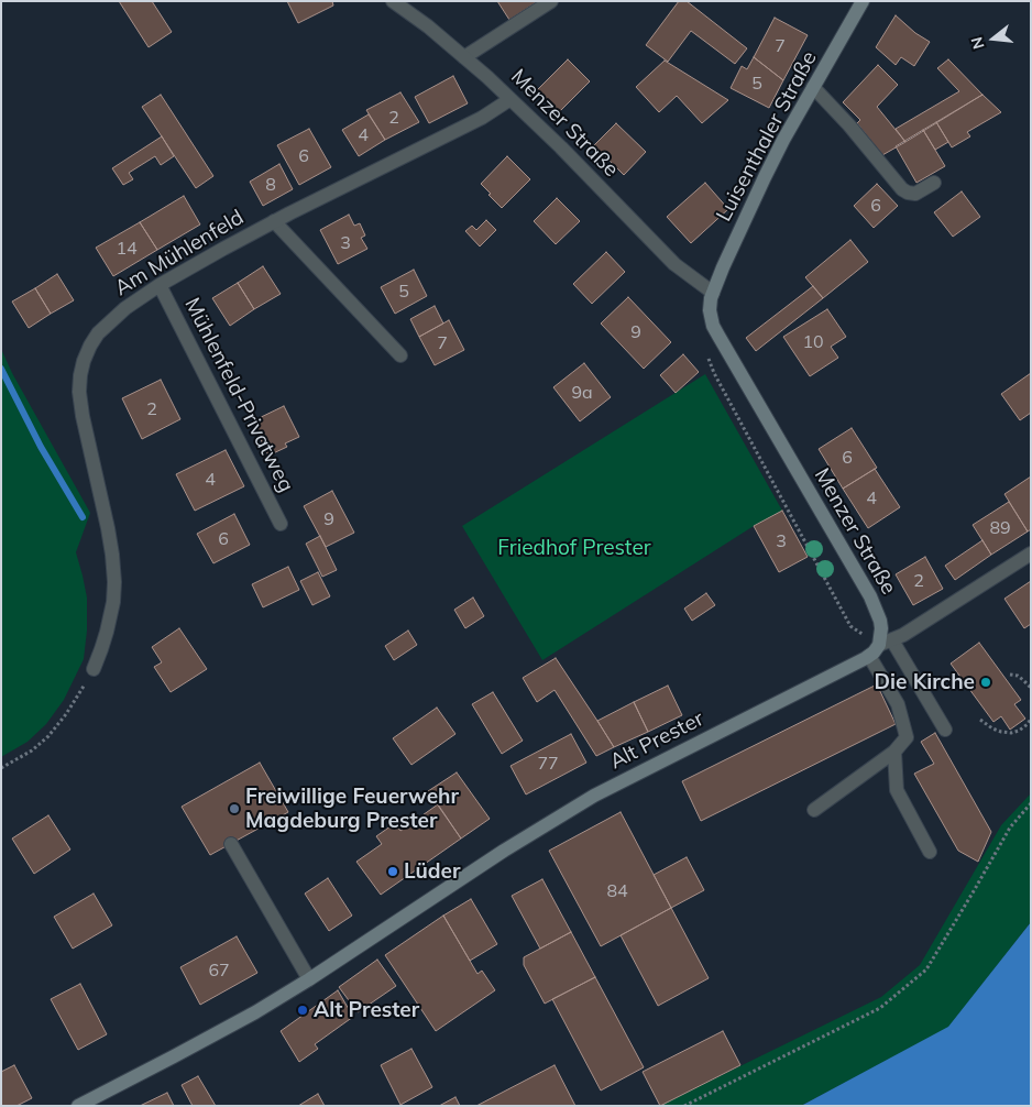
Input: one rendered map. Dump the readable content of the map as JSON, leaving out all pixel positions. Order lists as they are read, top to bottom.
{
  "streets": {
    "main road": ["Menzer Straße", "Luisenthaler Straße", "Alt Prester"],
    "street": ["Am Mühlenfeld", "Mühlenfeld-Privatweg"]
  },
  "crossings": [
    ["Menzer Straße", "Luisenthaler Straße"],
    ["Menzer Straße", "Am Mühlenfeld"],
    ["Menzer Straße", "Alt Prester"],
    ["Am Mühlenfeld", "Mühlenfeld-Privatweg"]
  ],
  "parks": ["Friedhof Prester"],
  "places": [
    "Die Kirche",
    "Freiwillige Feuerwehr Magdeburg Prester",
    "Lüder",
    "Alt Prester"
  ],
  "house_numbers": [
    "7",
    "5",
    "2",
    "4",
    "6",
    "8",
    "6",
    "3",
    "14",
    "5",
    "9",
    "10",
    "7",
    "9a",
    "2",
    "6",
    "4",
    "4",
    "9",
    "89",
    "6",
    "3",
    "2",
    "77",
    "84",
    "67"
  ],
  "north": "left"
}
